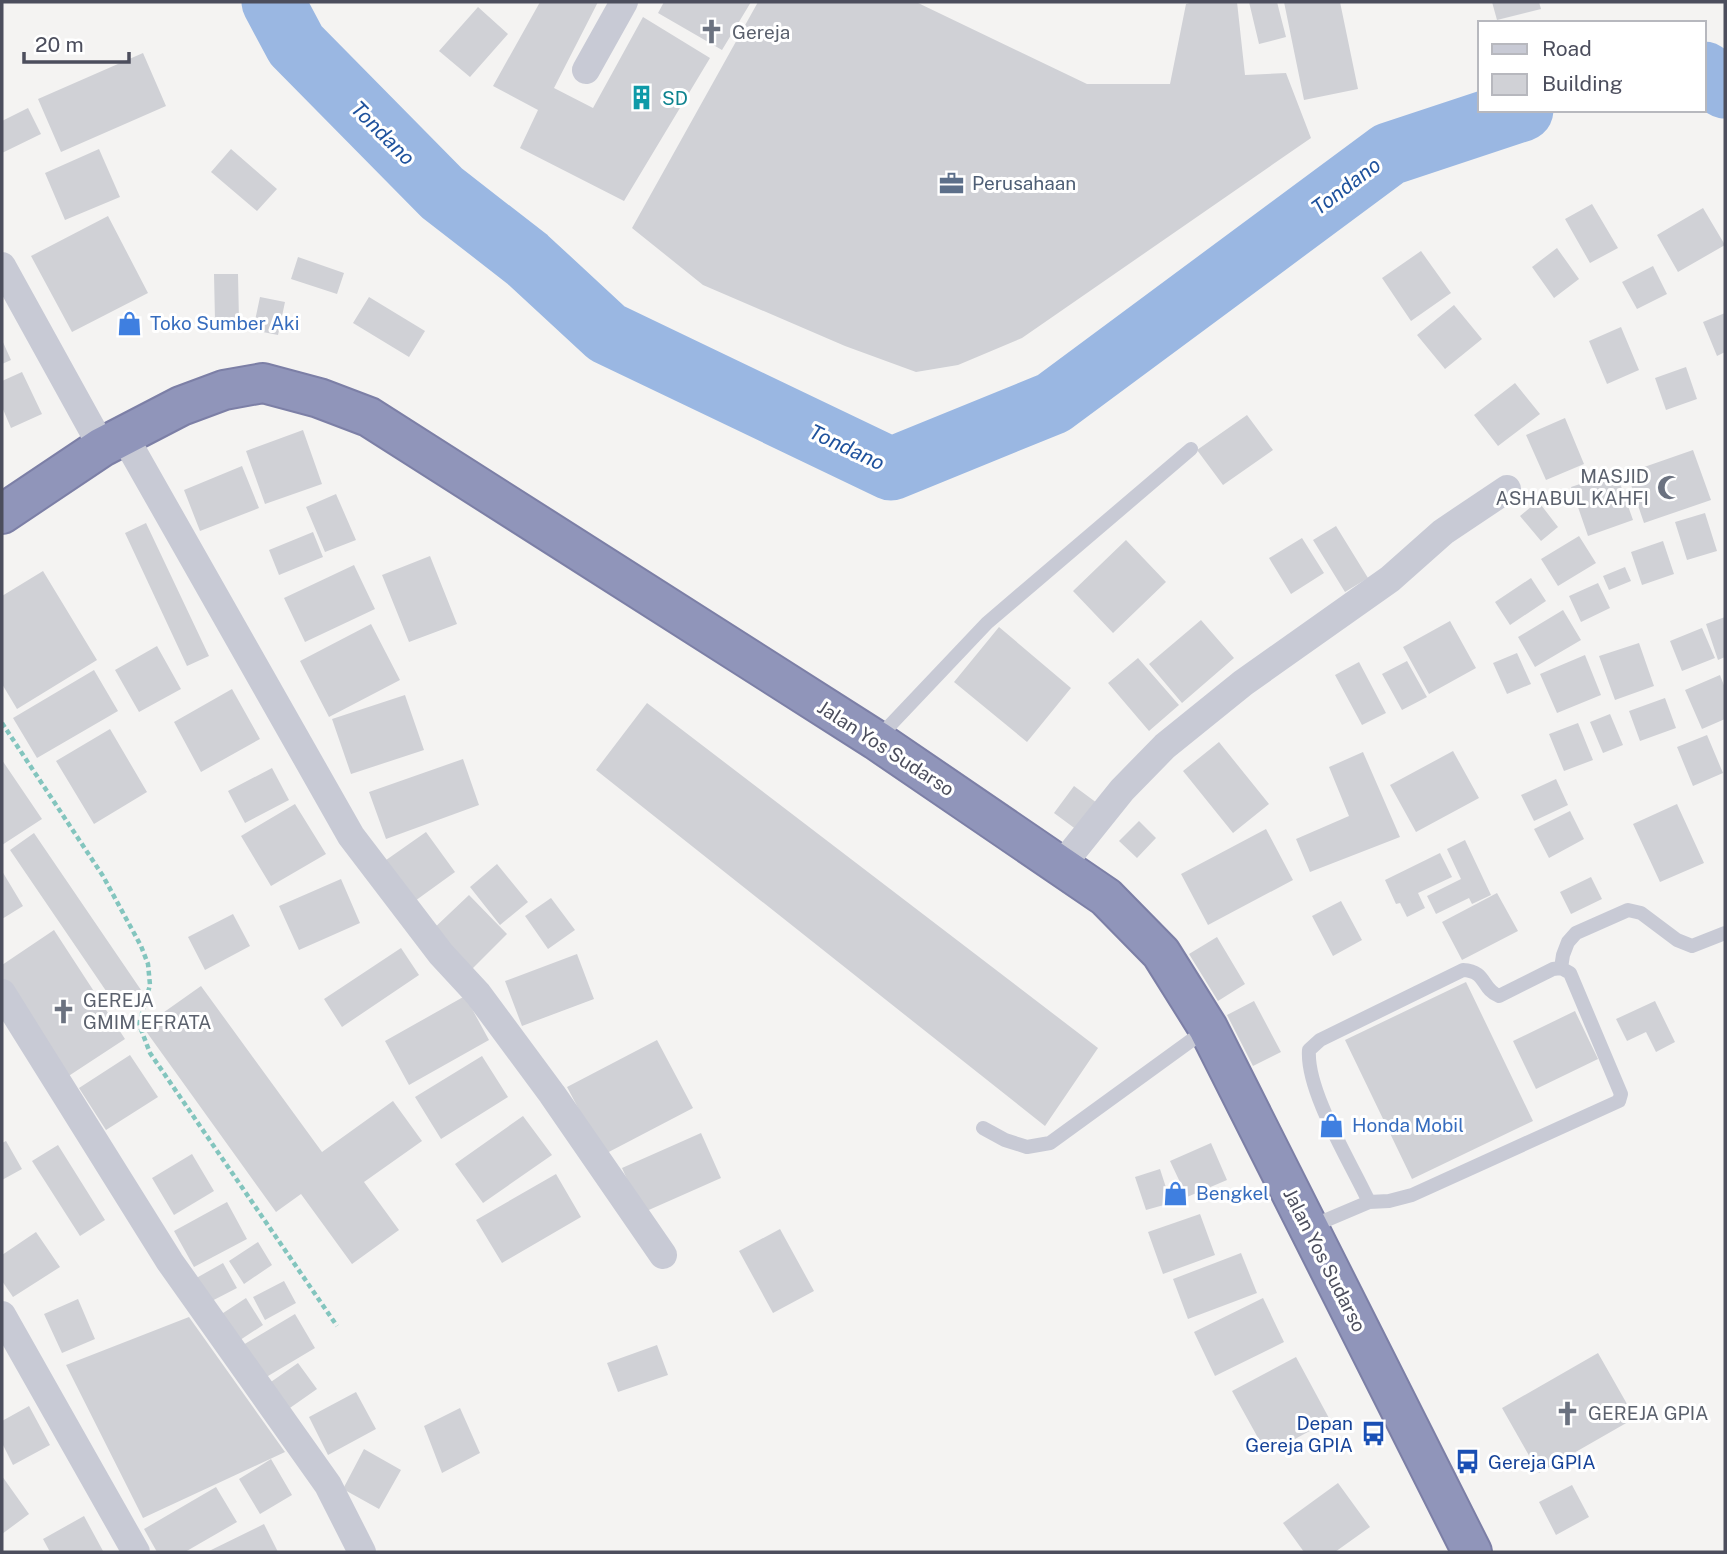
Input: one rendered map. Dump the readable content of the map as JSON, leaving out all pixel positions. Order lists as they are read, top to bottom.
{
  "streets": {
    "highway": ["Jalan Yos Sudarso"]
  },
  "water": ["Tondano"],
  "places": {
    "church": ["Gereja", "GEREJA GMIM EFRATA", "GEREJA GPIA"],
    "building": ["SD"],
    "office": ["Perusahaan"],
    "shop": ["Toko Sumber Aki", "Honda Mobil", "Bengkel"],
    "mosque": ["MASJID ASHABUL KAHFI"],
    "bus stop": ["Depan Gereja GPIA", "Gereja GPIA"]
  },
  "legend": ["Road", "Building"],
  "scale_bar": "20 m"
}
